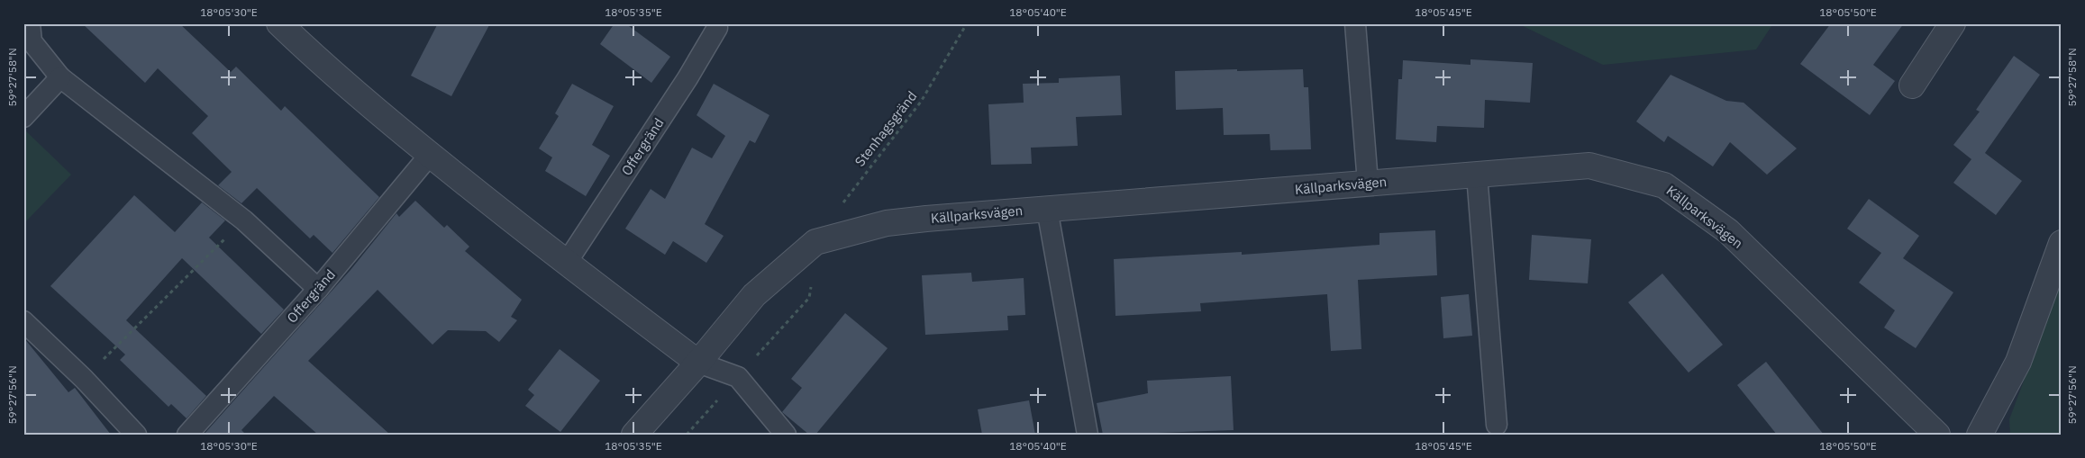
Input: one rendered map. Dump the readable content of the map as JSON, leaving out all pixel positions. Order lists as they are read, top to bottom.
{
  "streets": {
    "street": ["Källparksvägen"],
    "lane": ["Offergränd"],
    "path": ["Stenhagsgränd"]
  },
  "crossings": [
    ["Stenhagsgränd", "Källparksvägen"]
  ],
  "coordinates": [
    "18°05'30\"E",
    "18°05'35\"E",
    "18°05'40\"E",
    "18°05'45\"E",
    "18°05'50\"E",
    "59°27'58\"N",
    "59°27'56\"N"
  ]
}
